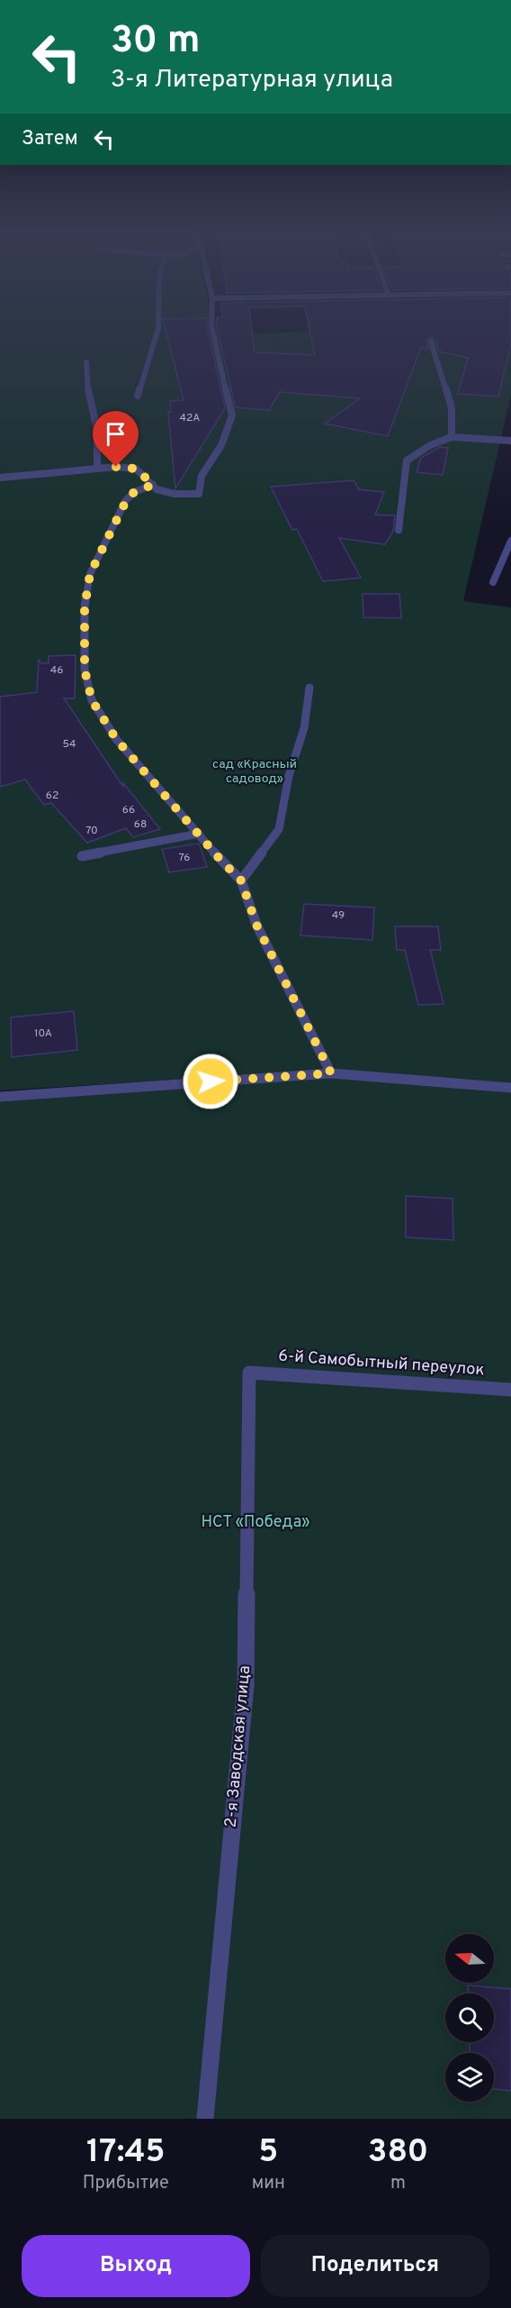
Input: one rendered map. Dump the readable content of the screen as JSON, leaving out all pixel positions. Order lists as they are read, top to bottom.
{
  "streets": {
    "street": ["6-й Самобытный переулок", "2-я Заводская улица"]
  },
  "crossings": [
    ["6-й Самобытный переулок", "2-я Заводская улица"]
  ],
  "parks": ["сад «Красный садовод»", "НСТ «Победа»"],
  "house_numbers": [
    "42А",
    "46",
    "54",
    "62",
    "66",
    "68",
    "70",
    "76",
    "49",
    "10А"
  ],
  "north": "left",
  "page": {
    "turn": ["30 m", "3-я Литературная улица"],
    "then": "Затем",
    "eta": [
      "17:45",
      "Прибытие",
      "5",
      "мин",
      "380",
      "m"
    ],
    "buttons": ["Выход", "Поделиться"]
  }
}
